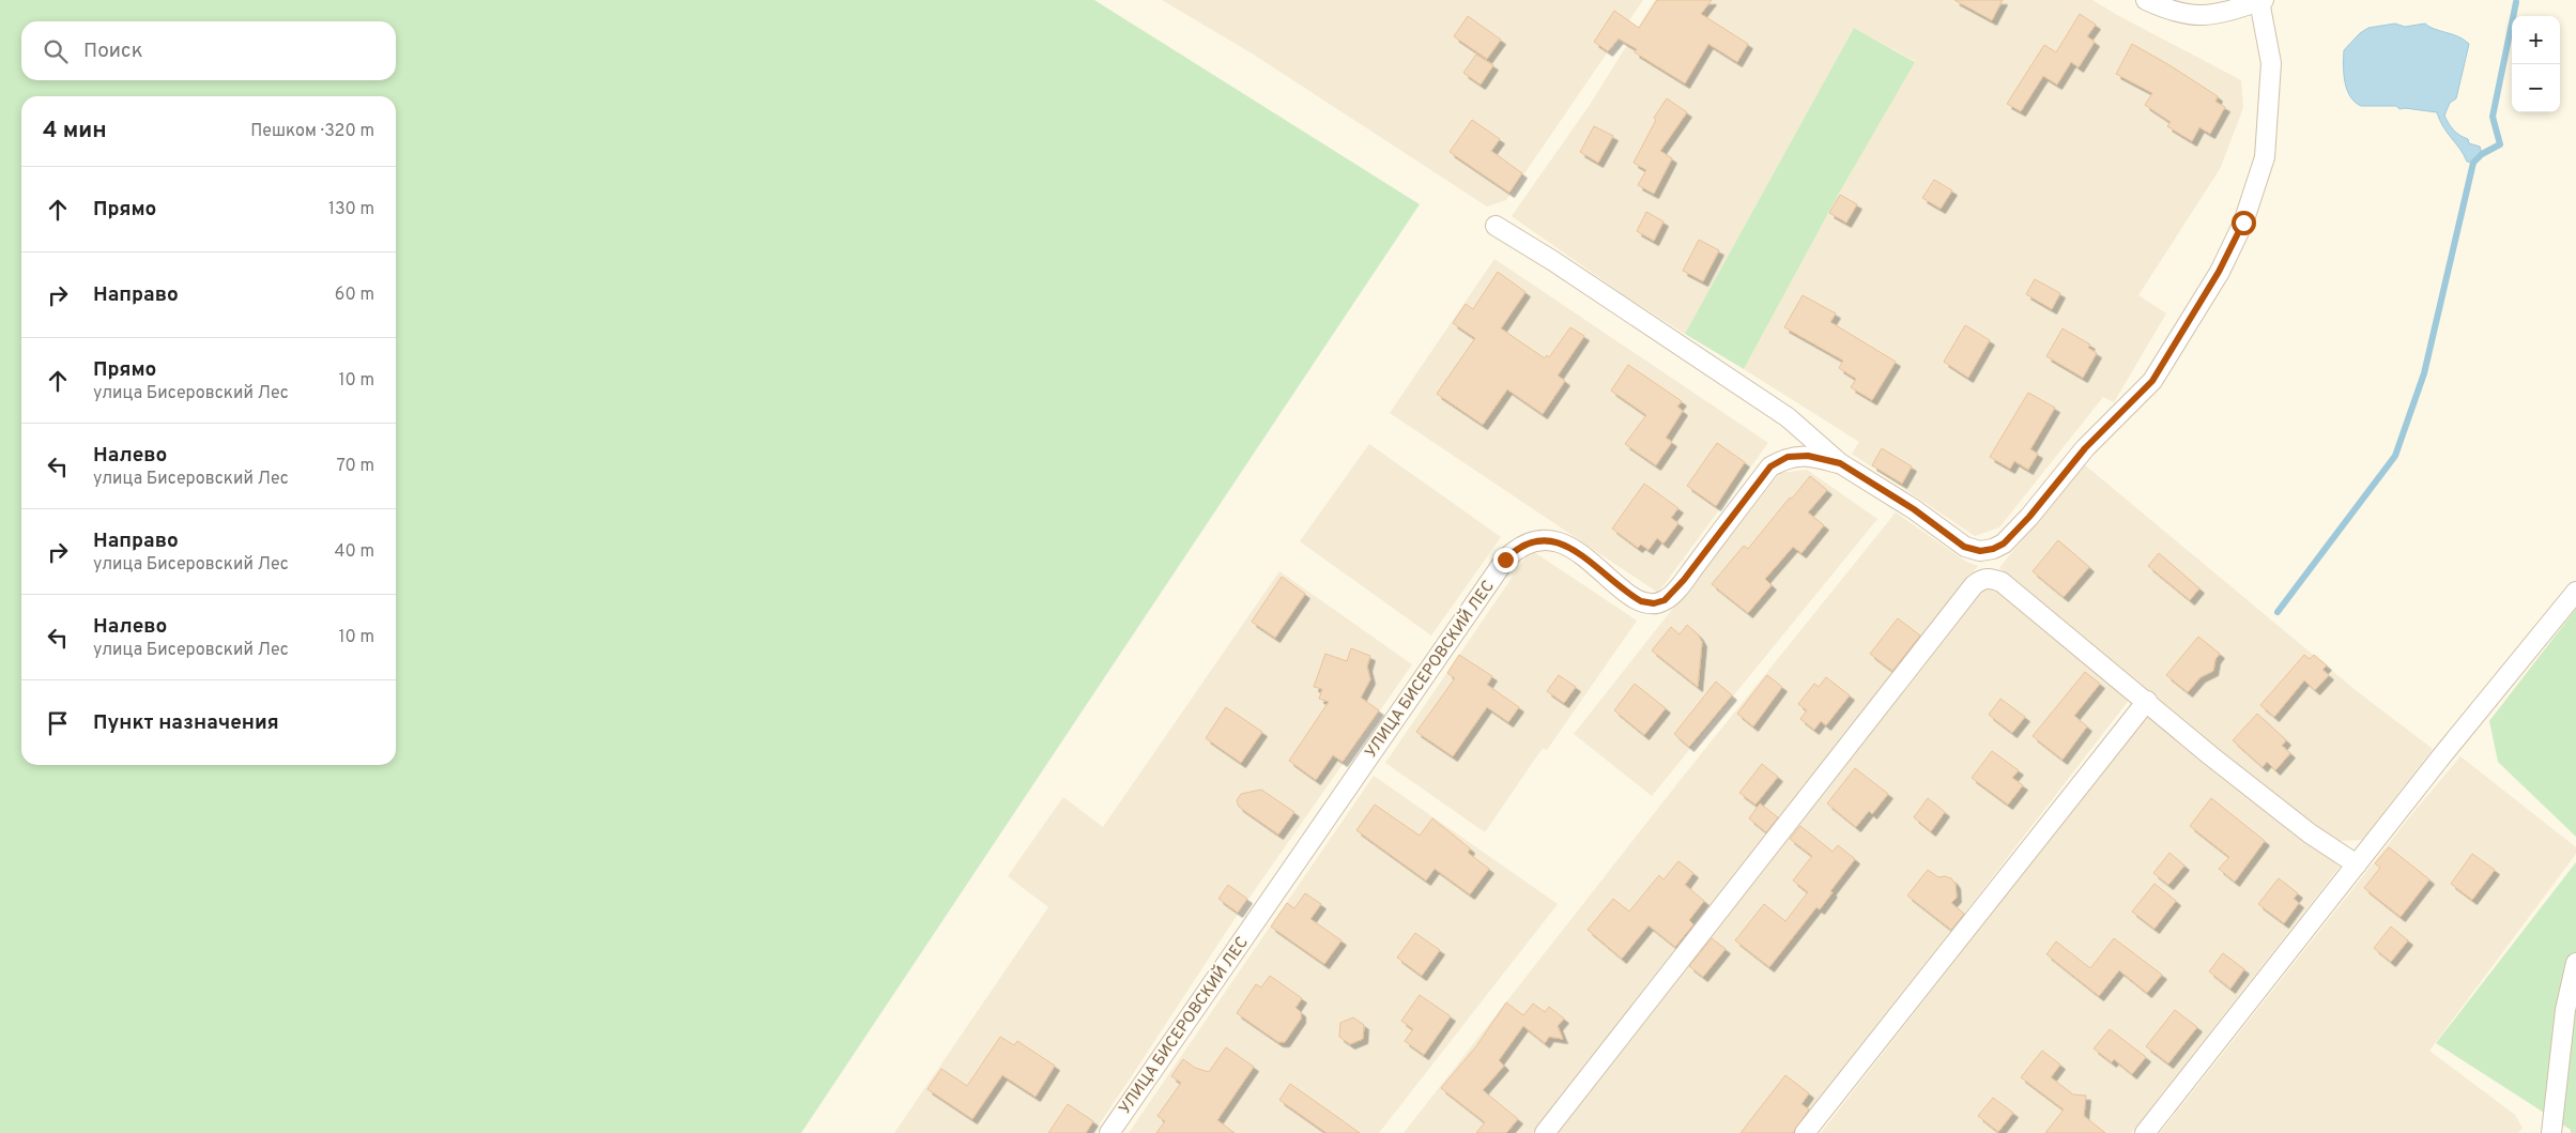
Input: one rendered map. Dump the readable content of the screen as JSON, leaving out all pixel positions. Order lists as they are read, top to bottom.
{
  "streets": {
    "street": ["УЛИЦА БИСЕРОВСКИЙ ЛЕС"]
  },
  "page": {
    "map_buttons": ["+", "−"],
    "search": "Поиск",
    "heading": ["4 мин", "Пешком · 320 m"],
    "list": [
      ["Прямо", "130 m"],
      ["Направо", "60 m"],
      ["Прямо", "улица Бисеровский Лес", "10 m"],
      ["Налево", "улица Бисеровский Лес", "70 m"],
      ["Направо", "улица Бисеровский Лес", "40 m"],
      ["Налево", "улица Бисеровский Лес", "10 m"],
      "Пункт назначения"
    ]
  }
}
